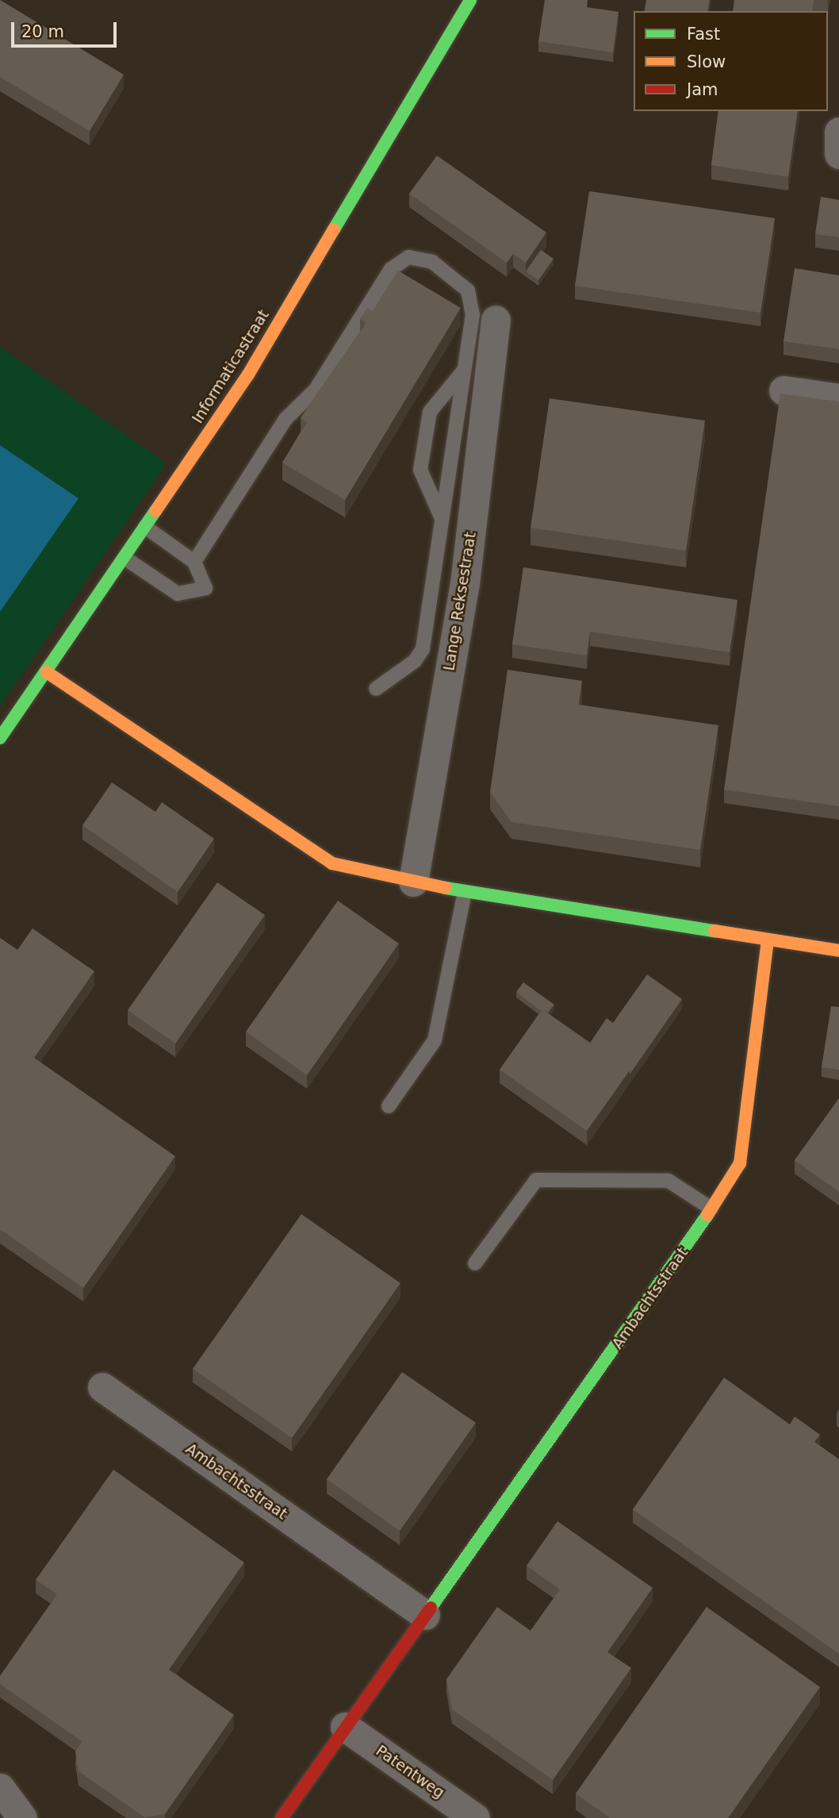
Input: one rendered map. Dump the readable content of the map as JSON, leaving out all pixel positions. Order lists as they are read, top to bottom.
{
  "streets": {
    "street": [
      "Informaticastraat",
      "Lange Reksestraat",
      "Ambachtsstraat",
      "Patentweg"
    ]
  },
  "crossings": [
    ["Ambachtsstraat", "Patentweg"]
  ],
  "legend": ["Fast", "Slow", "Jam"],
  "scale_bar": "20 m"
}
